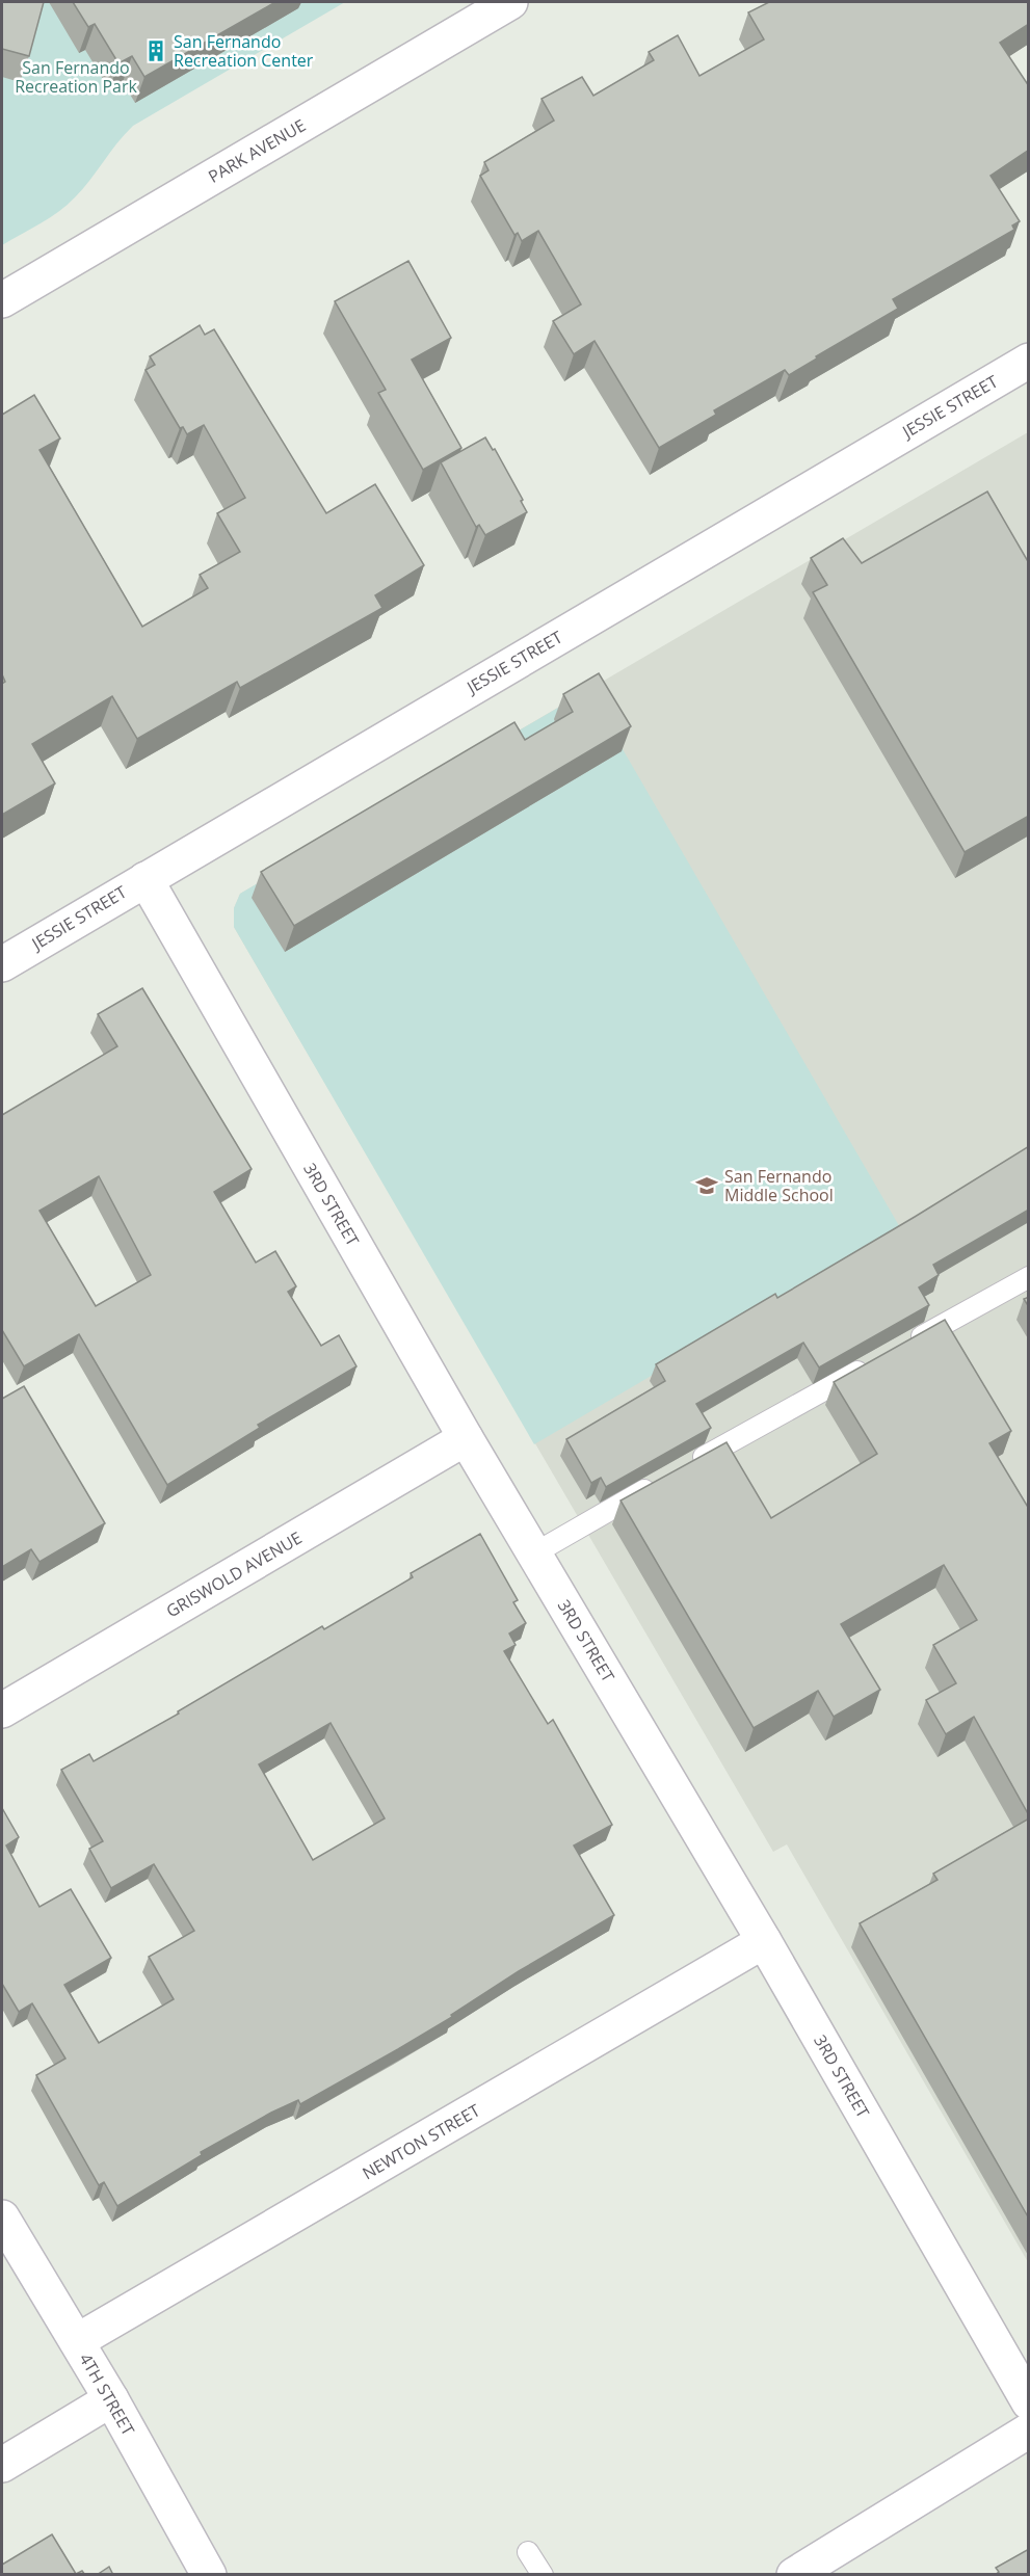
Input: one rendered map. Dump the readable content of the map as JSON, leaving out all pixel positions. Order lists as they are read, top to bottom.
{
  "streets": {
    "street": [
      "PARK AVENUE",
      "JESSIE STREET",
      "3RD STREET",
      "GRISWOLD AVENUE",
      "NEWTON STREET",
      "4TH STREET"
    ]
  },
  "crossings": [
    ["JESSIE STREET", "3RD STREET"],
    ["3RD STREET", "GRISWOLD AVENUE"],
    ["3RD STREET", "NEWTON STREET"],
    ["NEWTON STREET", "4TH STREET"]
  ],
  "parks": ["San Fernando Recreation Park"],
  "places": {
    "building": ["San Fernando Recreation Center"],
    "school or university": ["San Fernando Middle School"]
  }
}
